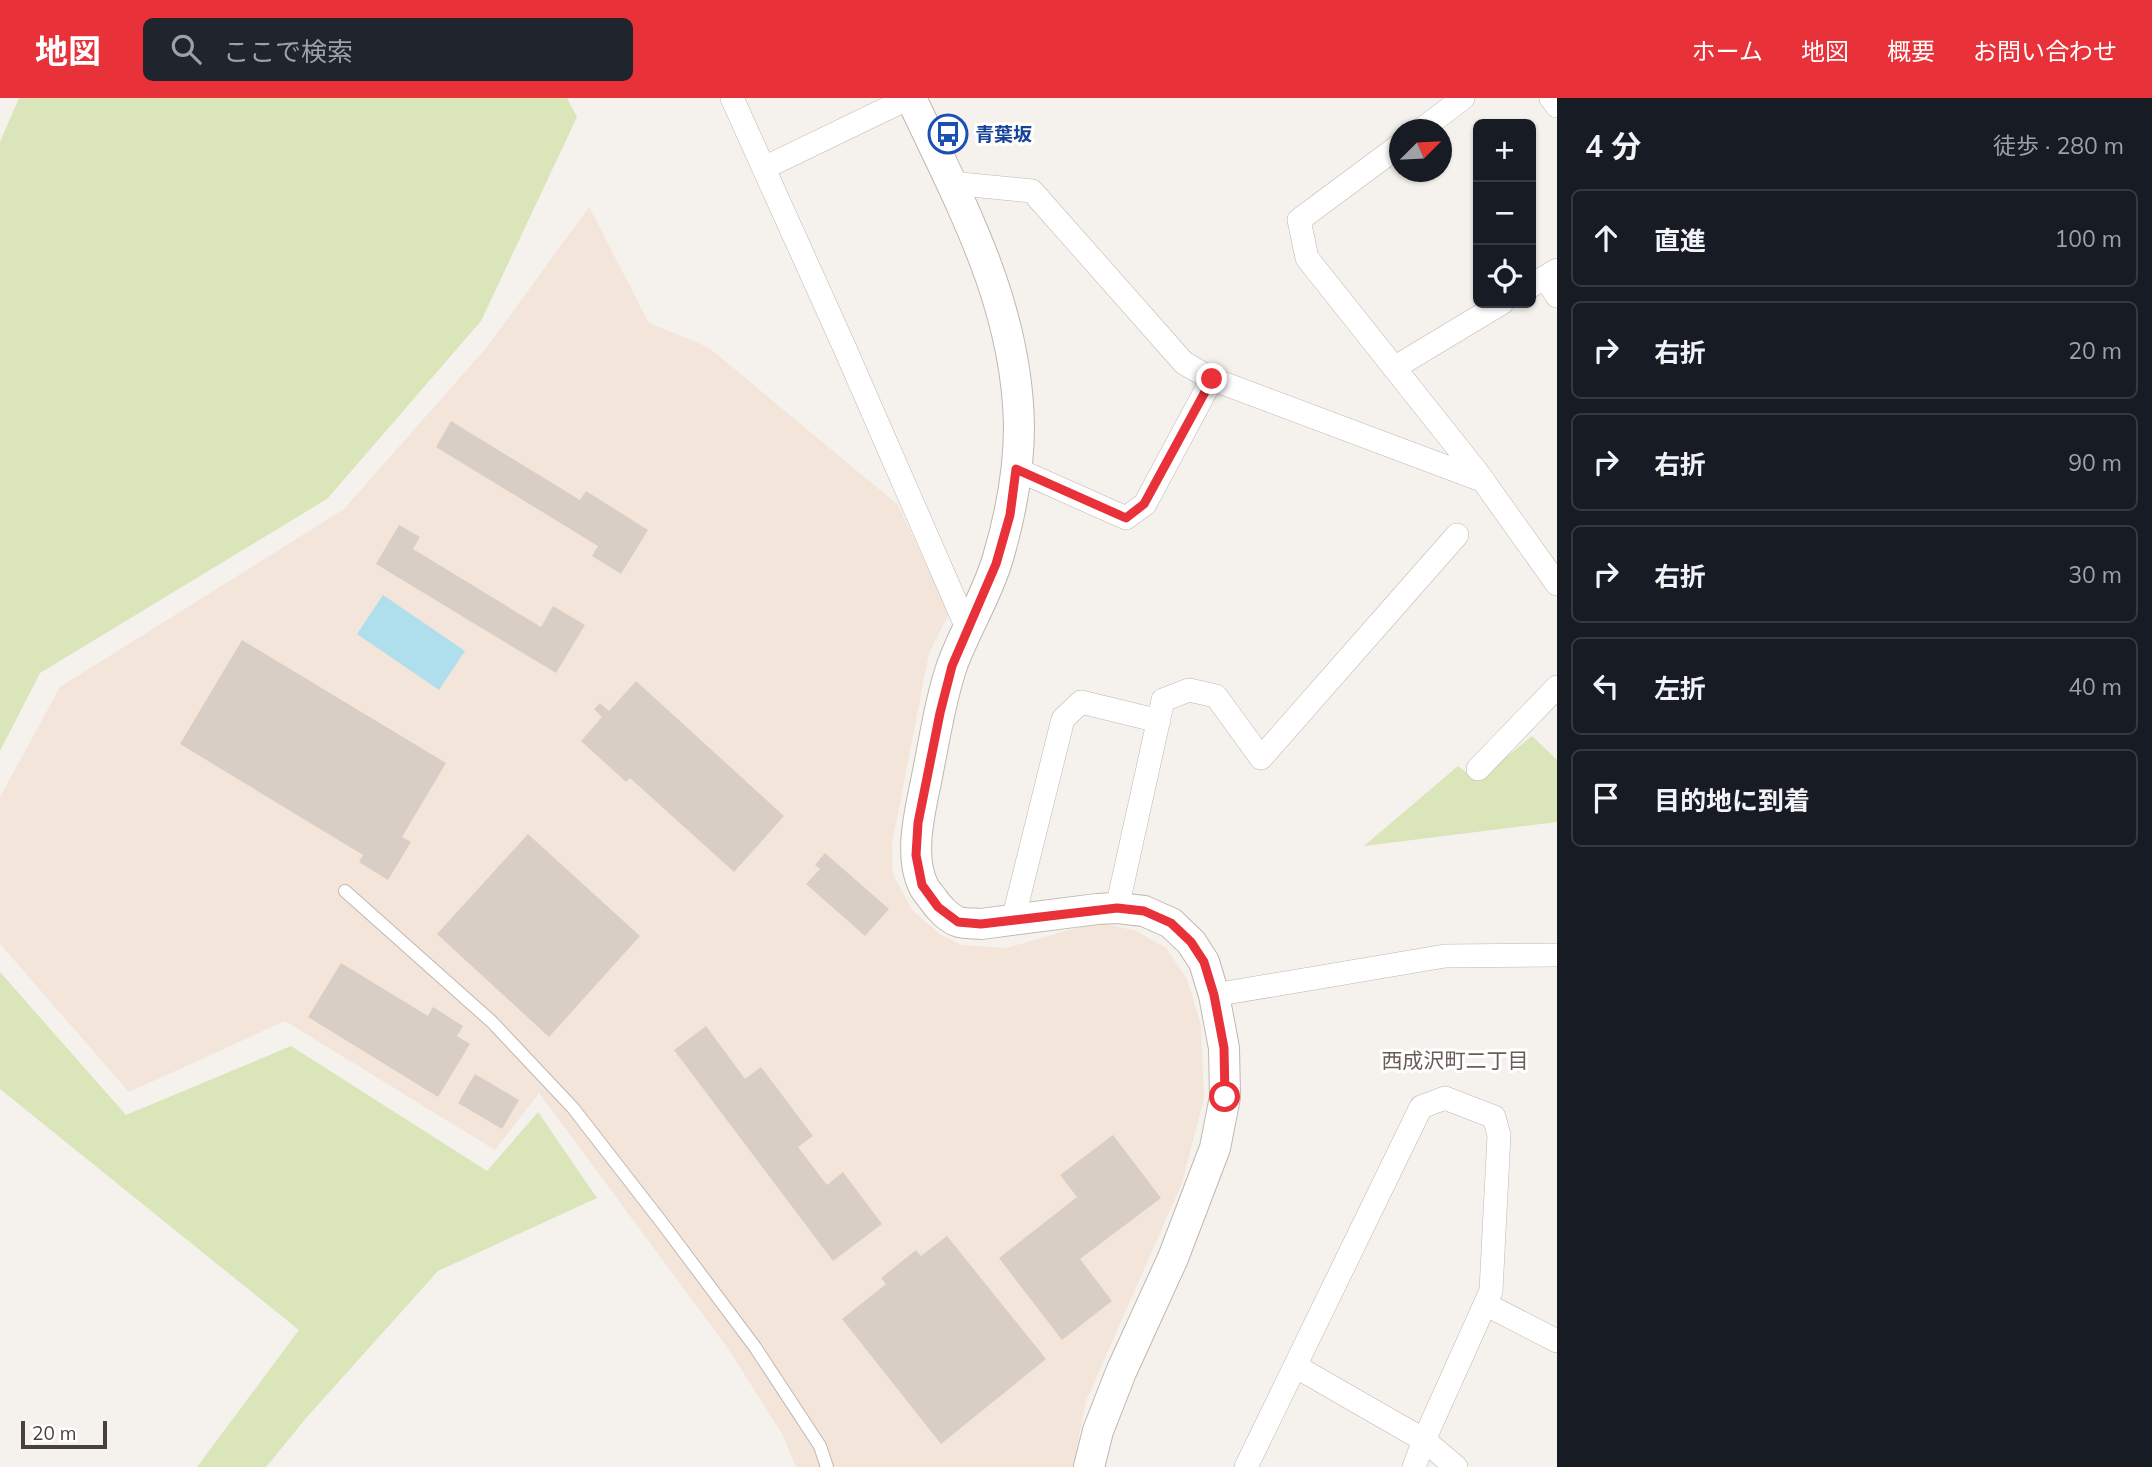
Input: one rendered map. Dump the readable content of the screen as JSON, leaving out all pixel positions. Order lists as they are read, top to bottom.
{
  "districts": ["西成沢町二丁目"],
  "places": {
    "bus stop": ["青葉坂"]
  },
  "scale_bar": "20 m",
  "north": "top right",
  "page": {
    "header": "地図",
    "search": "ここで検索",
    "nav": [
      "ホーム",
      "地図",
      "概要",
      "お問い合わせ"
    ],
    "heading": ["4 分", "徒歩 · 280 m"],
    "map_buttons": ["+", "−"],
    "list": [
      ["直進", "100 m"],
      ["右折", "20 m"],
      ["右折", "90 m"],
      ["右折", "30 m"],
      ["左折", "40 m"],
      "目的地に到着"
    ],
    "scale": "20 m"
  }
}
